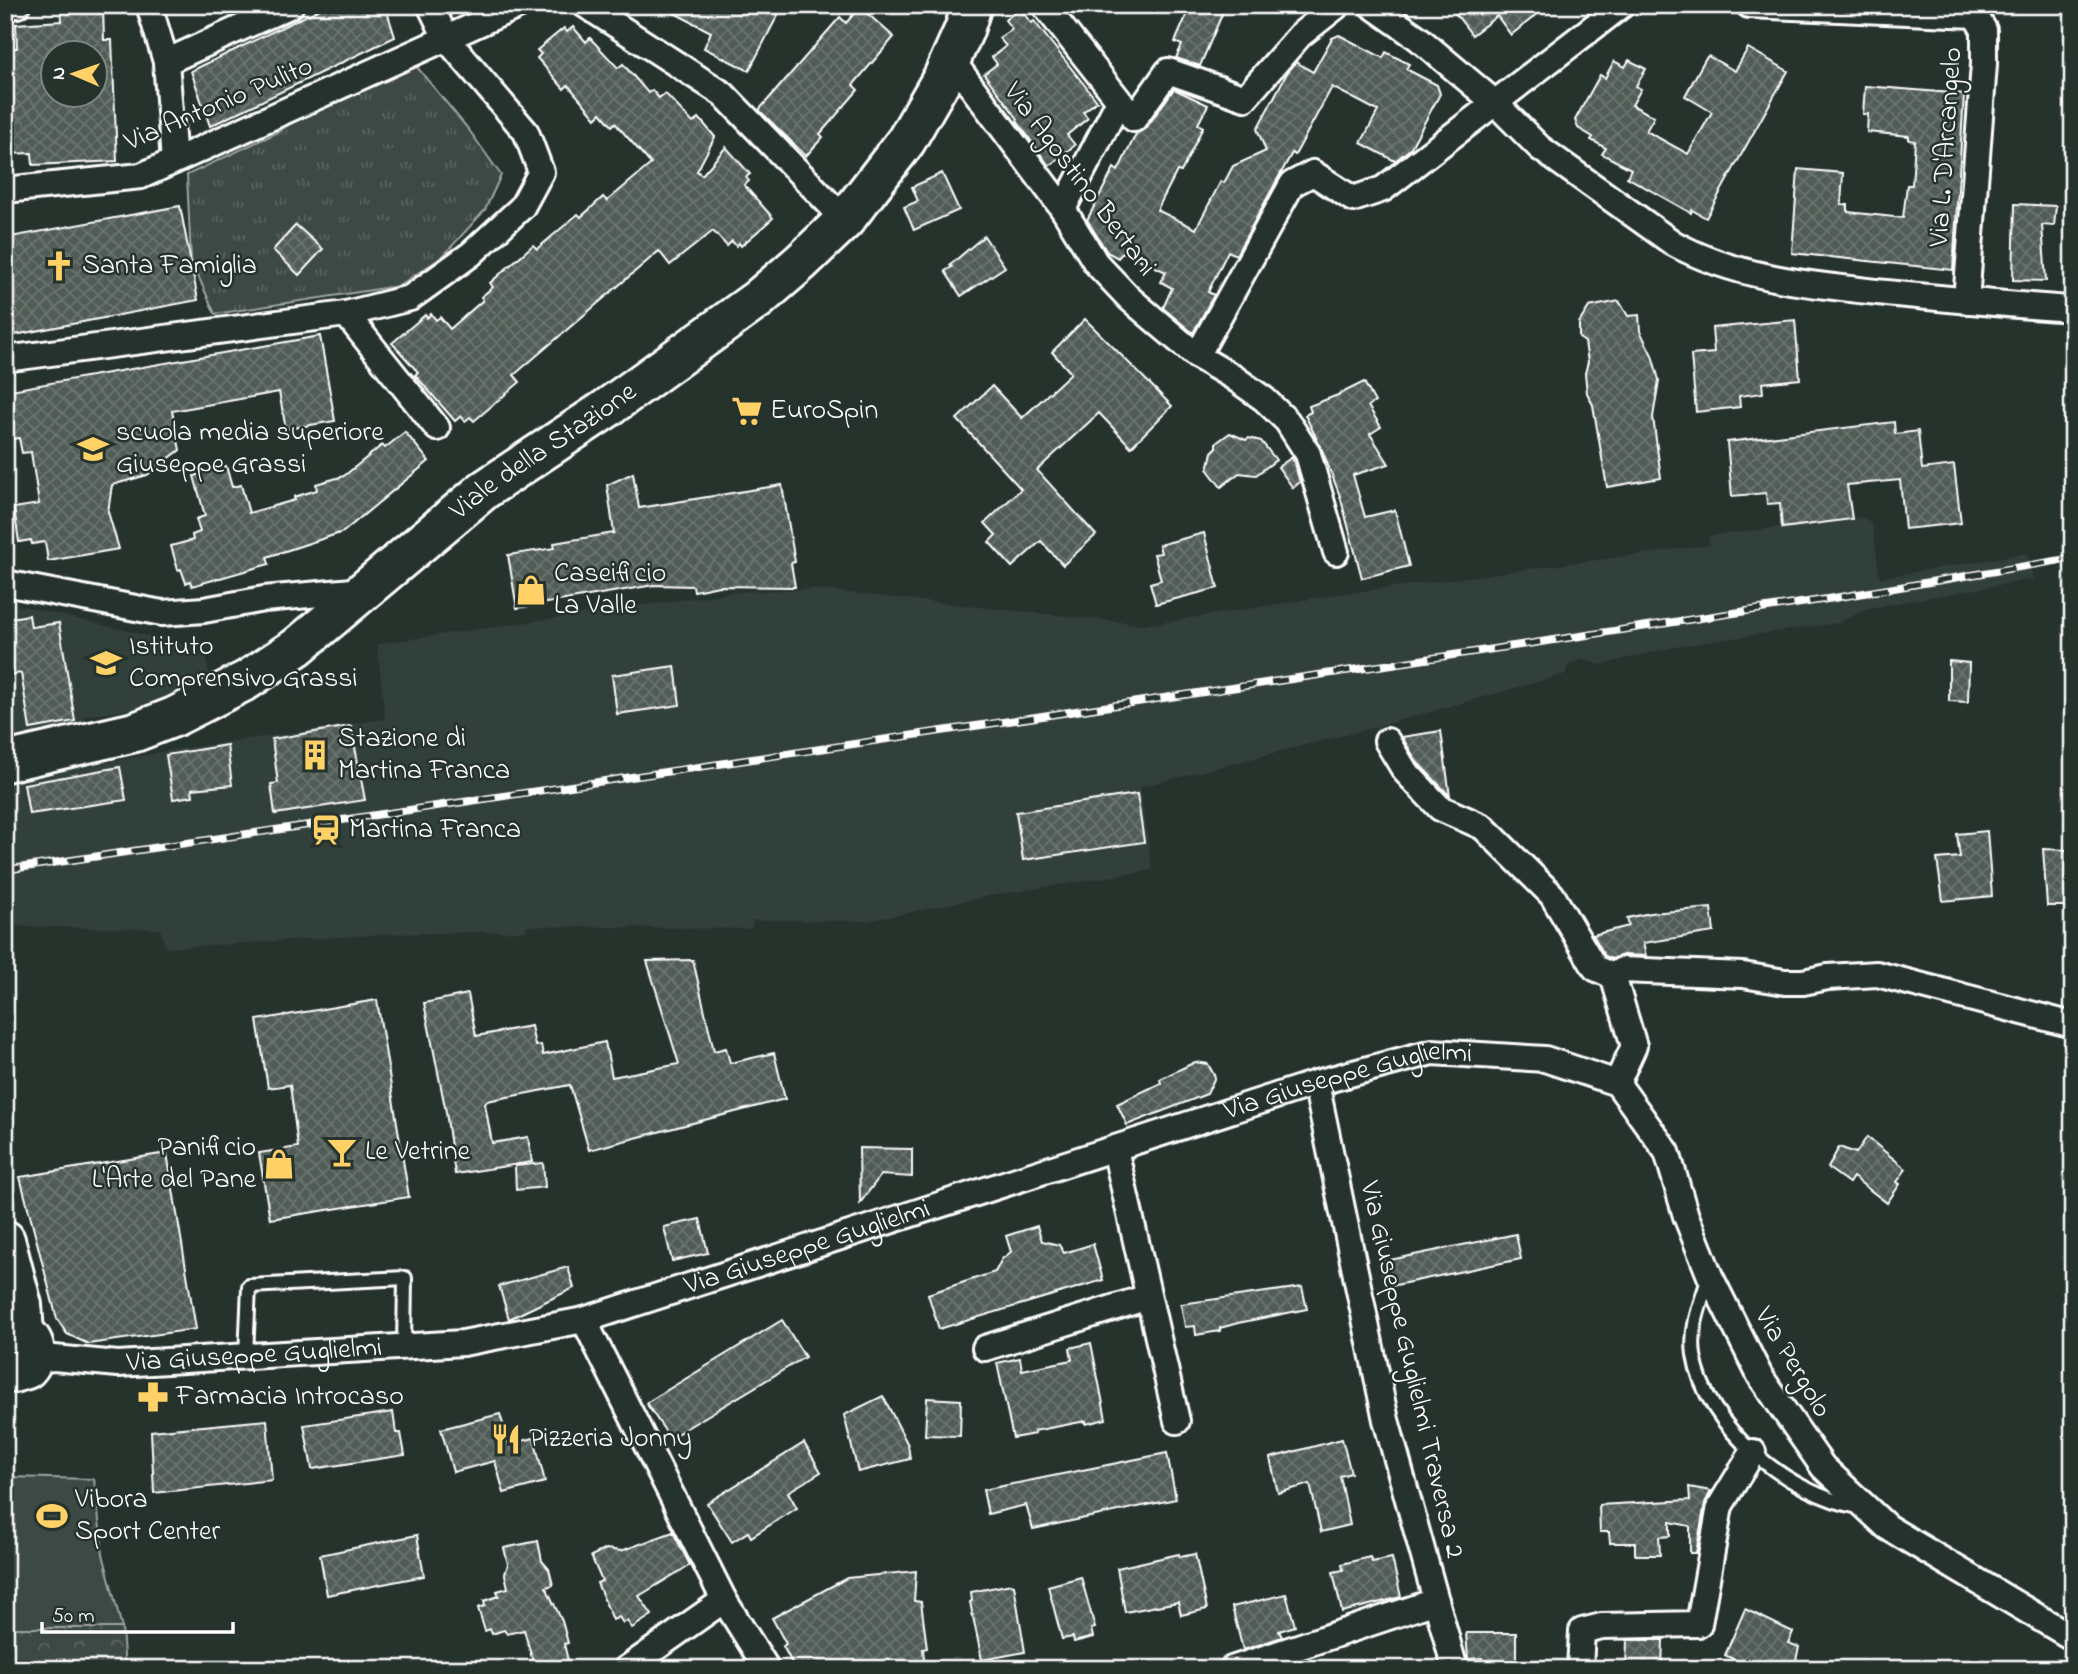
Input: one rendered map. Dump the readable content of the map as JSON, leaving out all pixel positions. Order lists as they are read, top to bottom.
{
  "streets": {
    "main road": ["Viale della Stazione", "Via Giuseppe Guglielmi"],
    "street": [
      "Via Antonio Pulito",
      "Via L. D'Arcangelo",
      "Via Agostino Bertani",
      "Via Pergolo",
      "Via Giuseppe Guglielmi Traversa 2"
    ]
  },
  "crossings": [
    ["Via Agostino Bertani", "Viale della Stazione"],
    ["Via Giuseppe Guglielmi", "Via Pergolo"],
    ["Via Giuseppe Guglielmi", "Via Giuseppe Guglielmi Traversa 2"]
  ],
  "places": {
    "church": ["Santa Famiglia"],
    "supermarket": ["EuroSpin"],
    "school or university": ["scuola media superiore Giuseppe Grassi", "Istituto Comprensivo Grassi"],
    "shop": ["Caseificio La Valle", "Panificio L'Arte del Pane"],
    "building": ["Stazione di Martina Franca"],
    "station": ["Martina Franca"],
    "bar": ["Le Vetrine"],
    "pharmacy": ["Farmacia Introcaso"],
    "restaurant": ["Pizzeria Jonny"],
    "sports": ["Vibora Sport Center"]
  },
  "scale_bar": "50 m",
  "north": "left"
}
